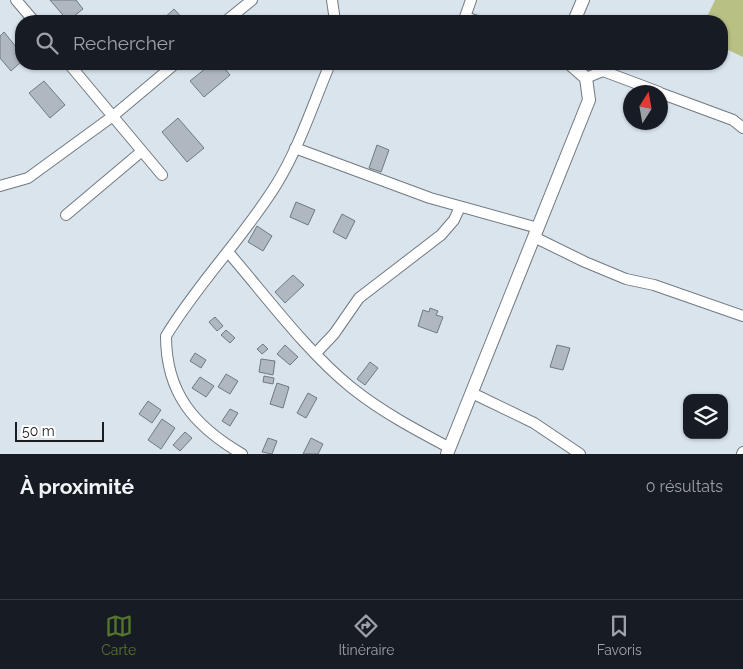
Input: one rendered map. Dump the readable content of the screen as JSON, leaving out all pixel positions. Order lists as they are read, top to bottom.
{
  "scale_bar": "50 m",
  "north": "top",
  "page": {
    "search": "Rechercher",
    "scale": "50 m",
    "heading": ["À proximité", "0 résultats"],
    "nav": ["Carte", "Itinéraire", "Favoris"]
  }
}
